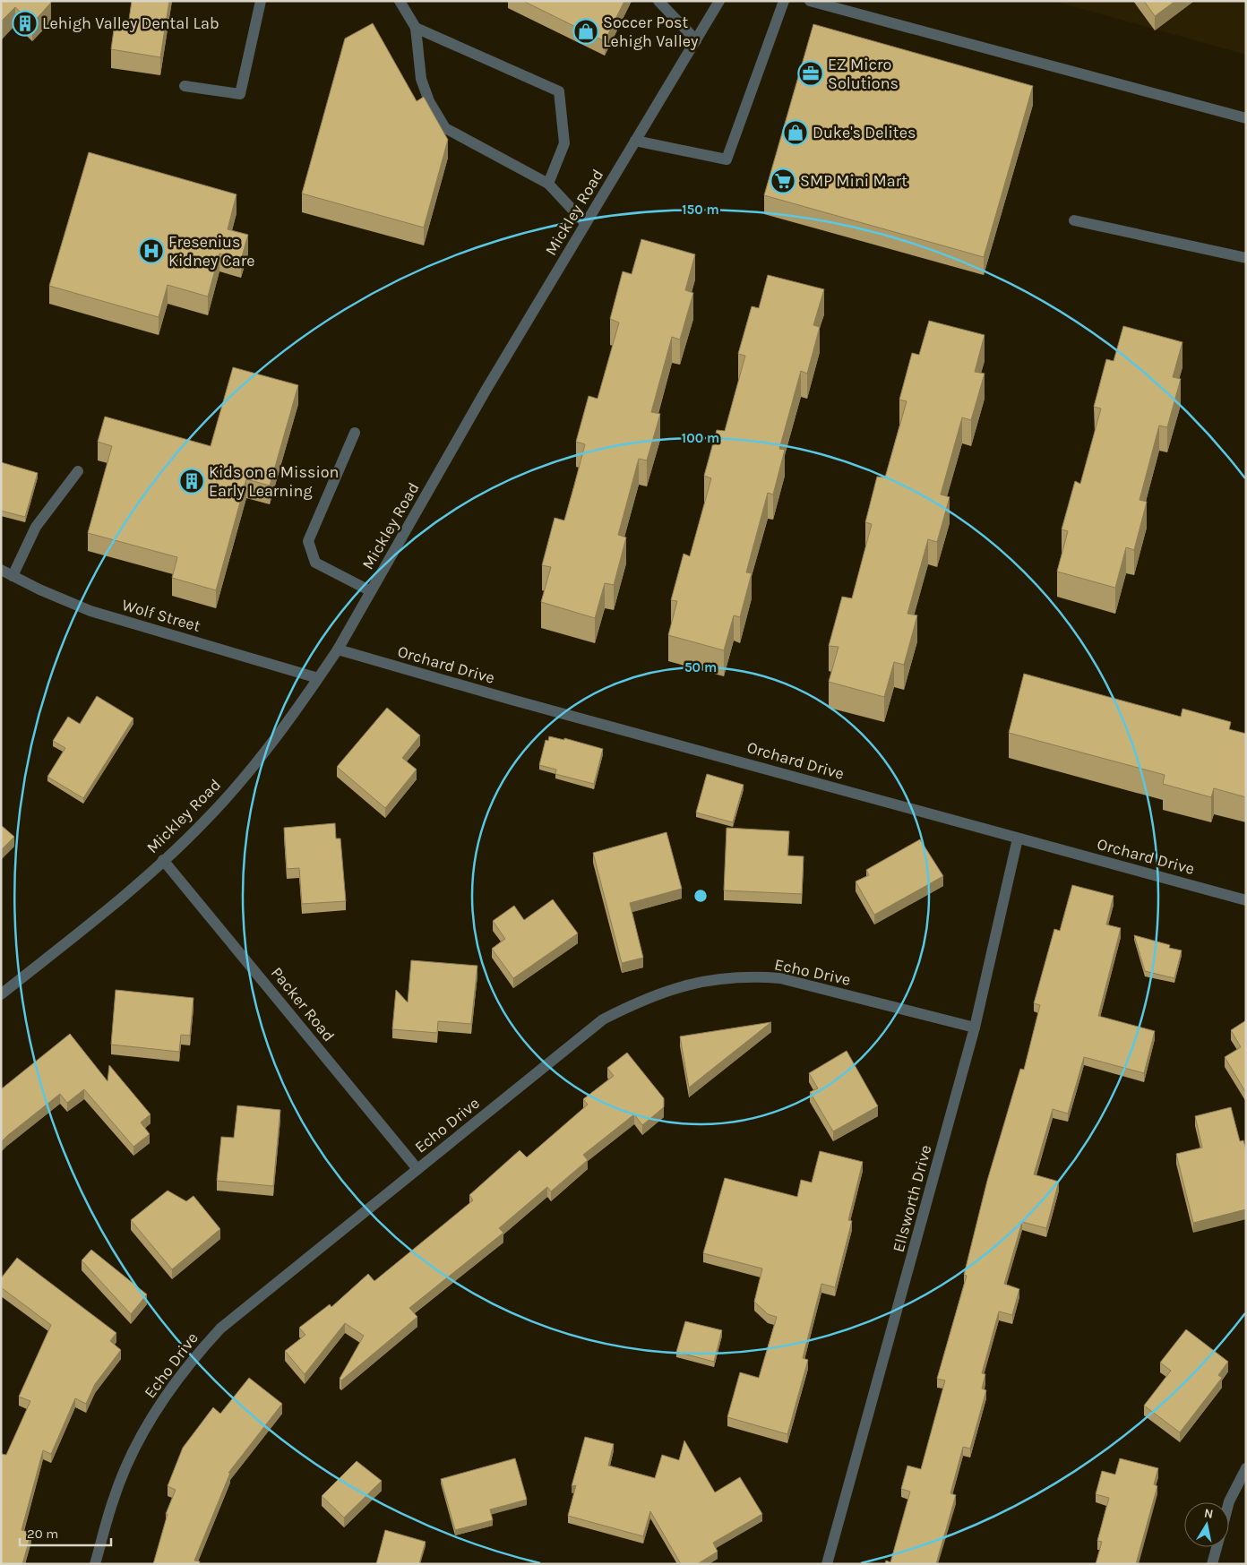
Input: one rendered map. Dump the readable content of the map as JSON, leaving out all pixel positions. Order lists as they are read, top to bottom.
{
  "streets": {
    "street": [
      "Mickley Road",
      "Wolf Street",
      "Orchard Drive",
      "Echo Drive",
      "Packer Road",
      "Ellsworth Drive"
    ]
  },
  "crossings": [
    ["Mickley Road", "Wolf Street"],
    ["Mickley Road", "Orchard Drive"],
    ["Mickley Road", "Packer Road"],
    ["Orchard Drive", "Ellsworth Drive"],
    ["Echo Drive", "Packer Road"],
    ["Echo Drive", "Ellsworth Drive"]
  ],
  "places": {
    "building": ["Lehigh Valley Dental Lab", "Kids on a Mission Early Learning"],
    "shop": ["Soccer Post Lehigh Valley", "Duke's Delites"],
    "office": ["EZ Micro Solutions"],
    "supermarket": ["SMP Mini Mart"],
    "hospital": ["Fresenius Kidney Care"]
  },
  "scale_bar": "20 m",
  "north": "top",
  "rings": ["150 m", "100 m", "50 m"]
}
